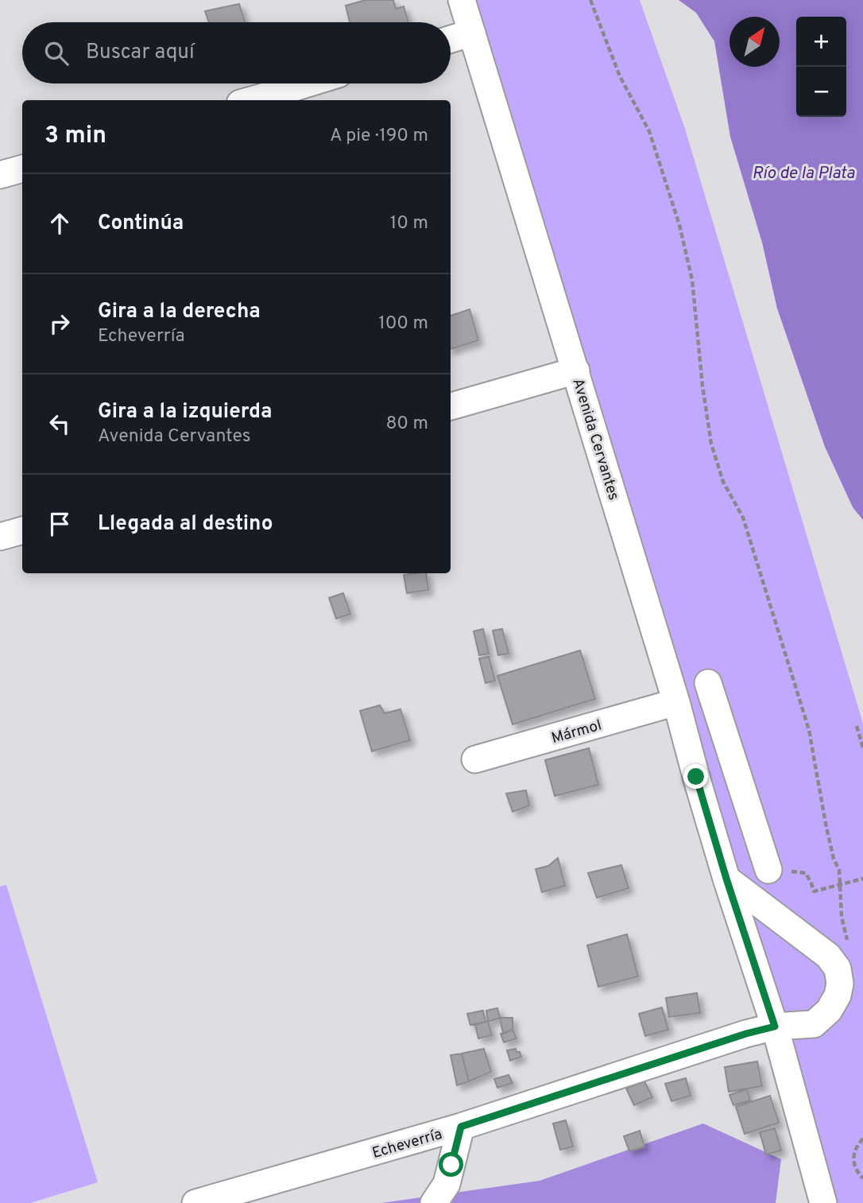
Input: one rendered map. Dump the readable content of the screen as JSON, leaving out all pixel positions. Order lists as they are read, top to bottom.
{
  "streets": {
    "street": ["Avenida Cervantes", "Mármol", "Echeverría"]
  },
  "crossings": [
    ["Avenida Cervantes", "Mármol"],
    ["Avenida Cervantes", "Echeverría"]
  ],
  "water": ["Río de la Plata"],
  "north": "top right",
  "page": {
    "map_buttons": ["+", "−"],
    "search": "Buscar aquí",
    "heading": ["3 min", "A pie · 190 m"],
    "list": [
      ["Continúa", "10 m"],
      ["Gira a la derecha", "Echeverría", "100 m"],
      ["Gira a la izquierda", "Avenida Cervantes", "80 m"],
      "Llegada al destino"
    ]
  }
}
